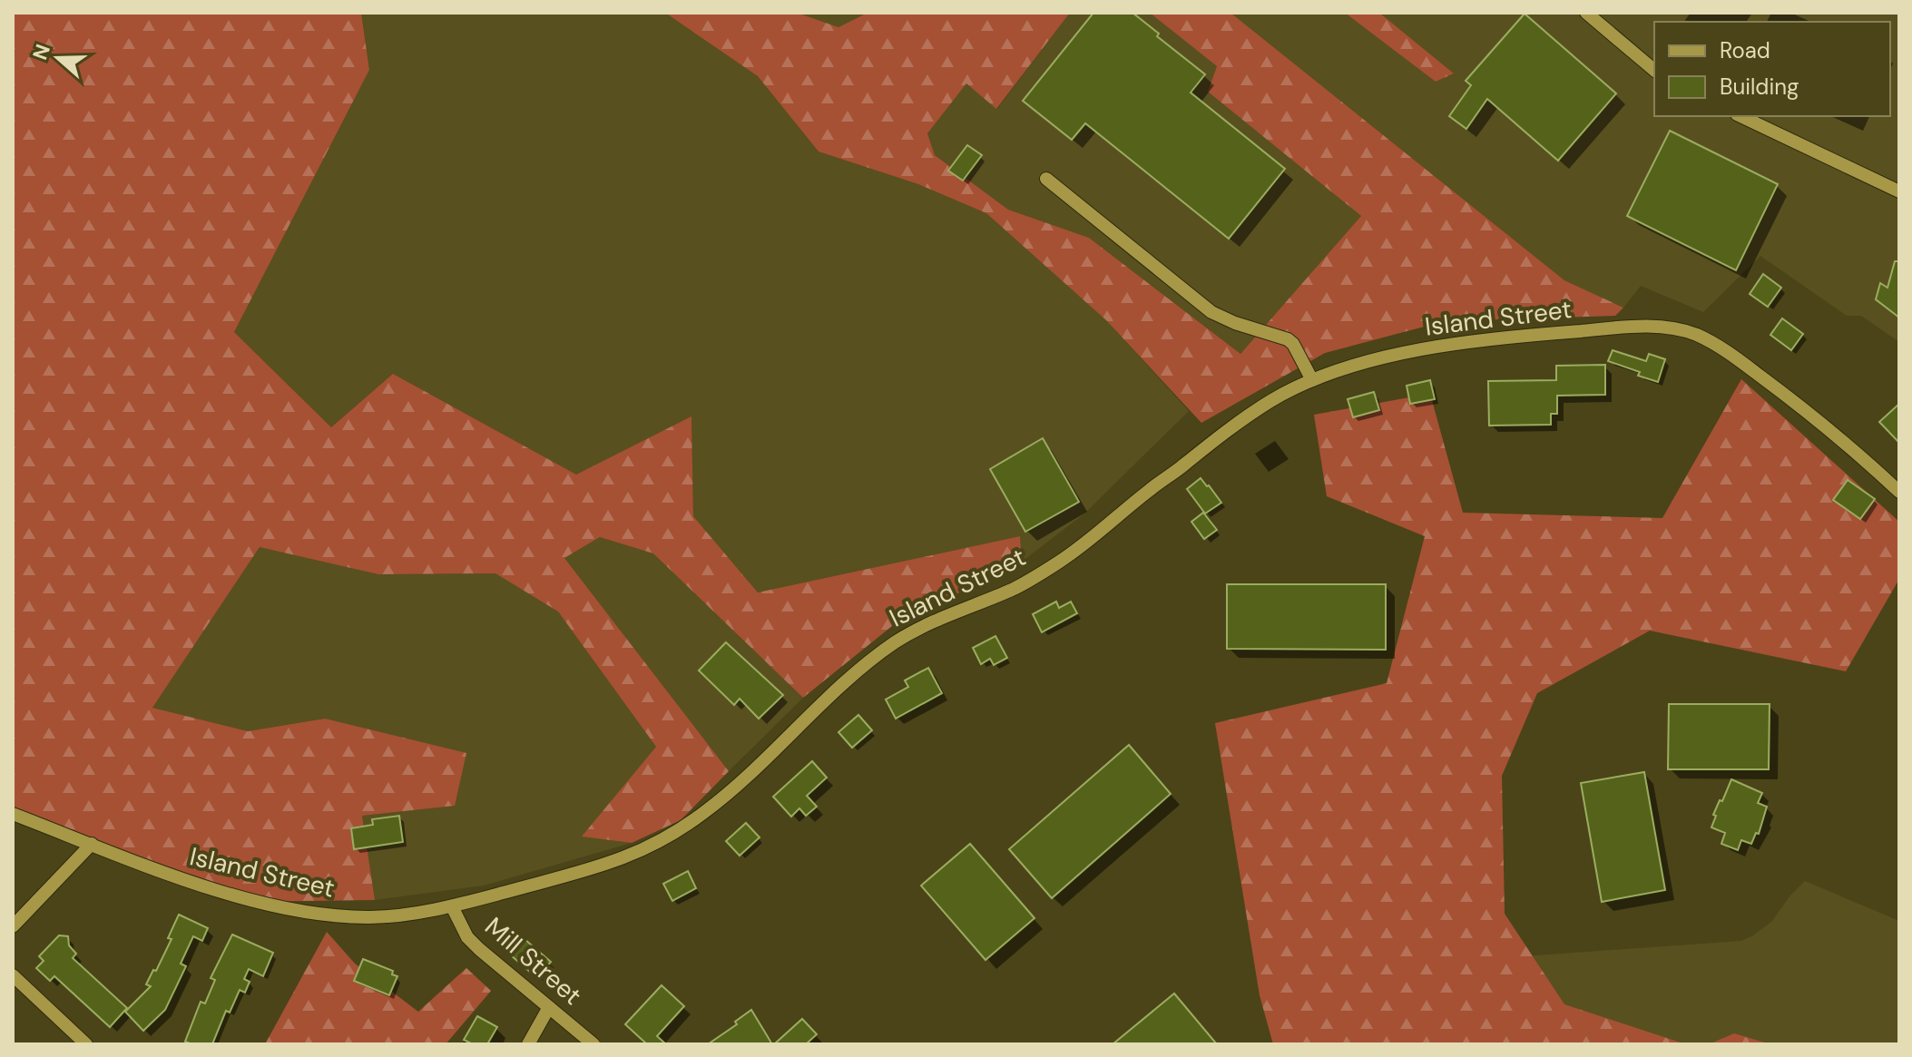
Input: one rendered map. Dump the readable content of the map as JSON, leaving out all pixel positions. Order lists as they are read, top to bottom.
{
  "streets": {
    "street": ["Island Street", "Mill Street"]
  },
  "crossings": [
    ["Island Street", "Mill Street"]
  ],
  "legend": ["Road", "Building"],
  "north": "left"
}
